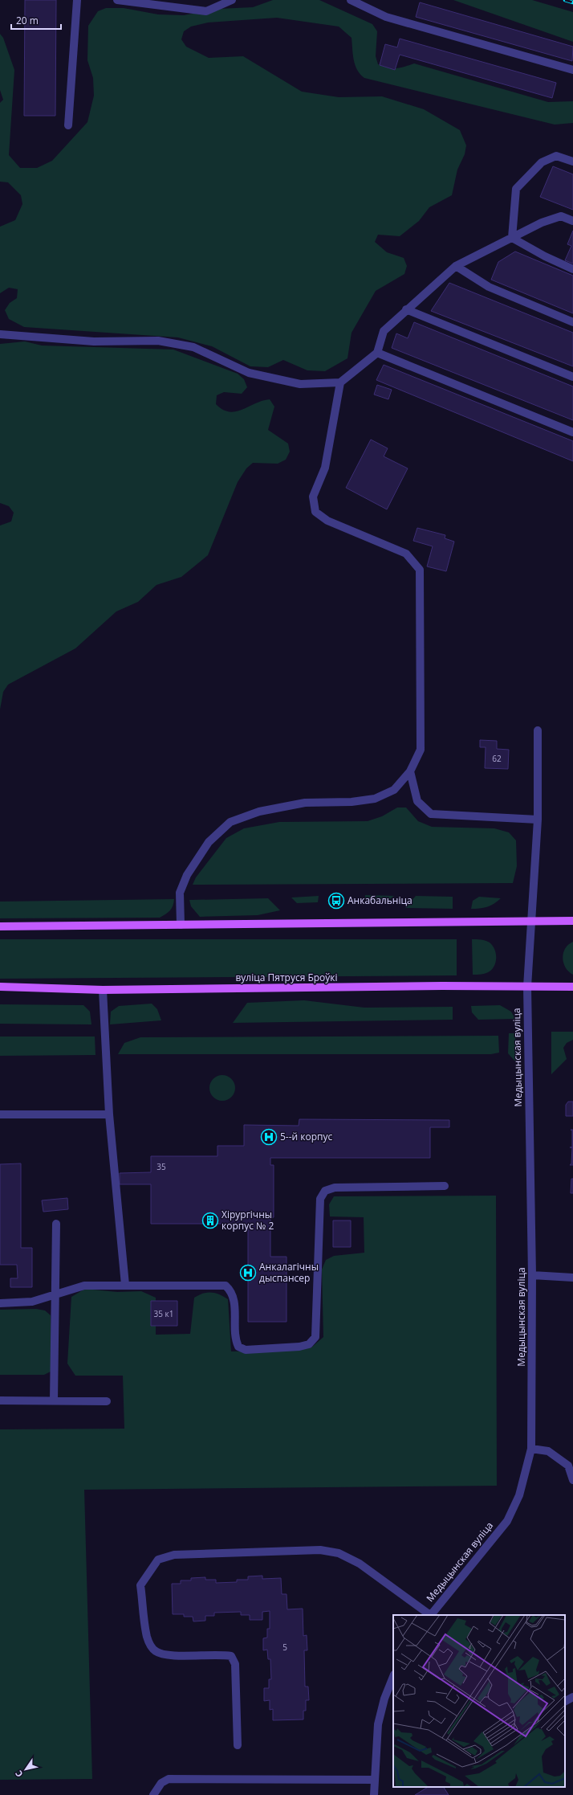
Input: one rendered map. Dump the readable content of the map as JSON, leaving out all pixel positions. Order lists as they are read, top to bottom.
{
  "streets": {
    "main road": ["вуліца Пятруся Броўкі"],
    "street": ["Медыцынская вуліца"]
  },
  "crossings": [
    ["вуліца Пятруся Броўкі", "Медыцынская вуліца"]
  ],
  "places": {
    "bus stop": ["Анкабальніца"],
    "hospital": ["5--й корпус", "Анкалагічны дыспансер"],
    "building": ["Хірургічны корпус № 2"]
  },
  "house_numbers": [
    "62",
    "35",
    "35 к1",
    "5"
  ],
  "scale_bar": "20 m",
  "north": "bottom left"
}
